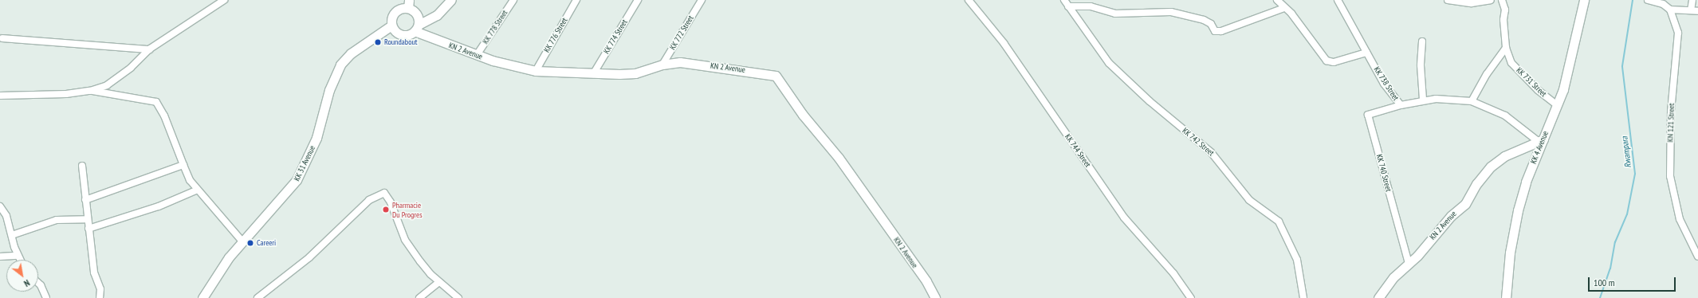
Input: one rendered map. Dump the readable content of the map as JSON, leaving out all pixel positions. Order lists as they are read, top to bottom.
{
  "streets": {
    "street": [
      "KK 778 Street",
      "KK 772 Street",
      "KK 776 Street",
      "KK 774 Street",
      "KN 2 Avenue",
      "KK 731 Street",
      "KK 738 Street",
      "KN 121 Street",
      "KK 742 Street",
      "KK 4 Avenue",
      "KK 744 Street",
      "KK 31 Avenue",
      "KK 740 Street"
    ]
  },
  "crossings": [
    ["KK 778 Street", "KN 2 Avenue"],
    ["KK 772 Street", "KN 2 Avenue"],
    ["KK 776 Street", "KN 2 Avenue"],
    ["KK 774 Street", "KN 2 Avenue"],
    ["KN 2 Avenue", "KK 738 Street"],
    ["KN 2 Avenue", "KK 4 Avenue"],
    ["KN 2 Avenue", "KK 31 Avenue"],
    ["KN 2 Avenue", "KK 740 Street"],
    ["KK 731 Street", "KK 4 Avenue"],
    ["KK 738 Street", "KK 4 Avenue"],
    ["KK 738 Street", "KK 740 Street"]
  ],
  "water": ["Rwampara"],
  "places": ["Roundabout", "Pharmacie Du Progres", "Careeri"],
  "scale_bar": "100 m",
  "north": "bottom right"
}
